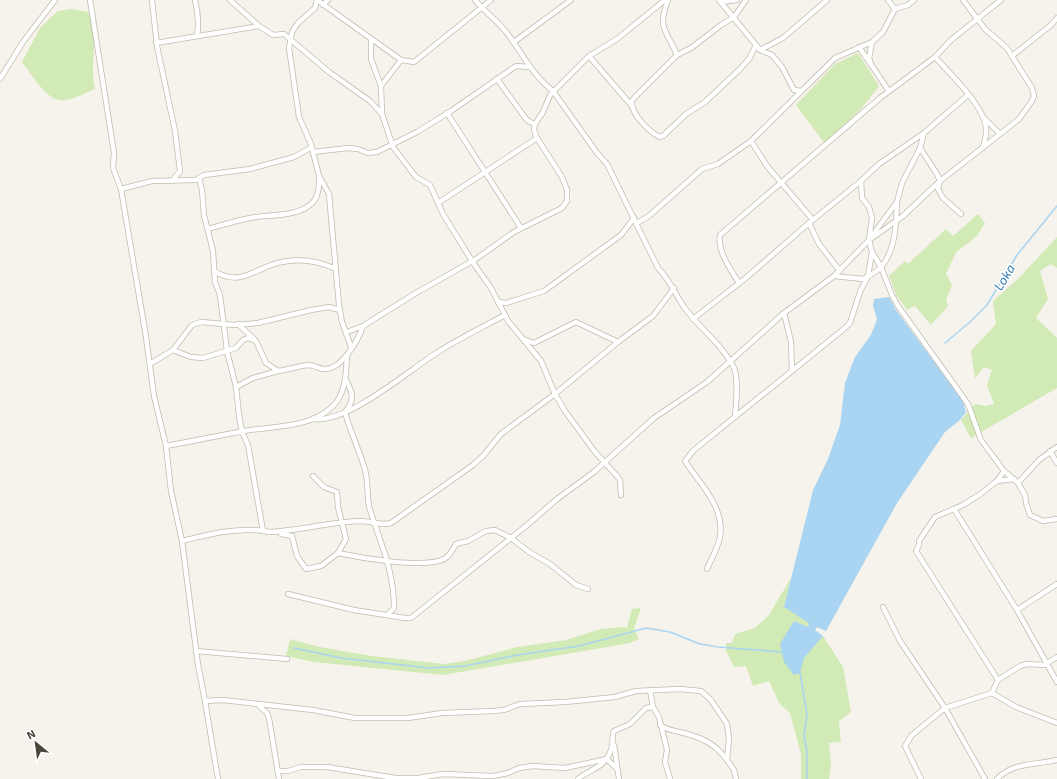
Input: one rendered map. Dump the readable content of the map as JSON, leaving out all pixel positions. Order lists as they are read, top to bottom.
{
  "water": ["Loka"],
  "north": "top left"
}
